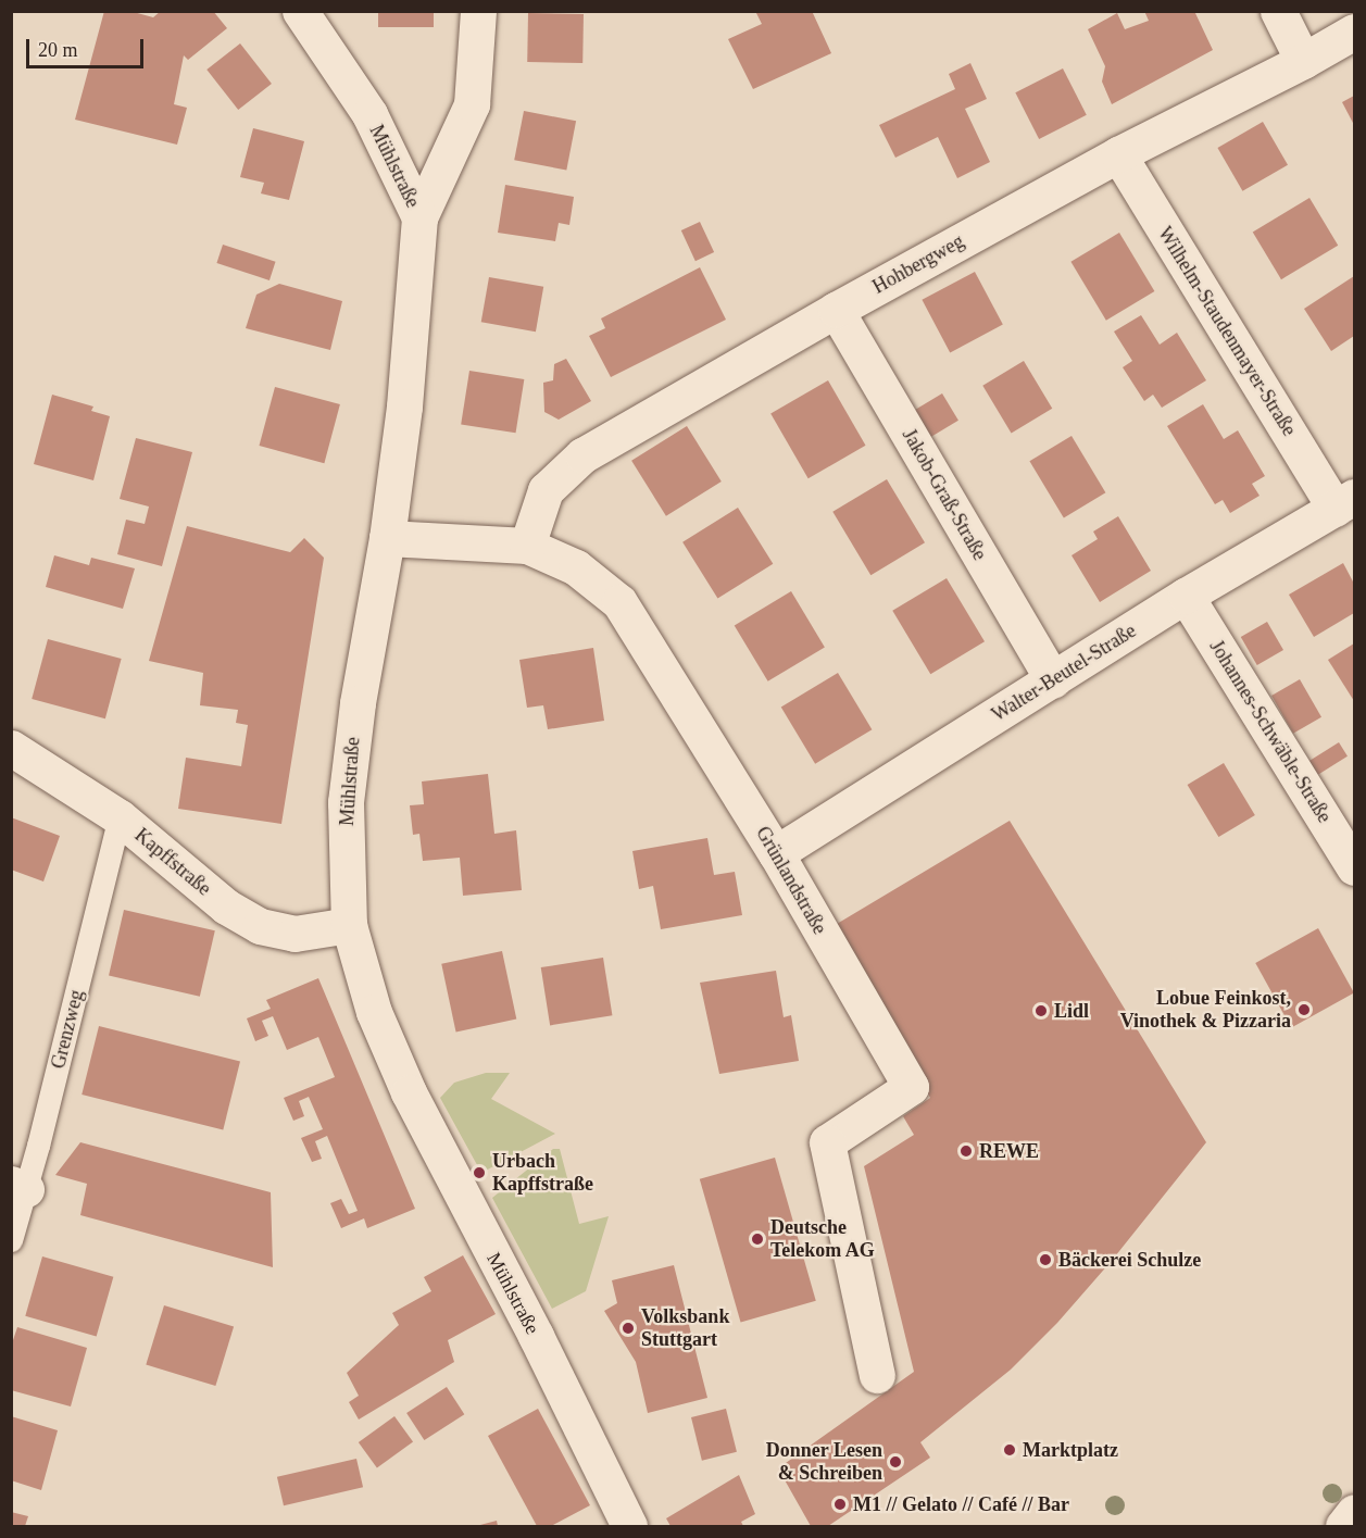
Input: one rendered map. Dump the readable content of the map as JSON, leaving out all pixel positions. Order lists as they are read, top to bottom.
{
  "streets": {
    "street": [
      "Mühlstraße",
      "Hohbergweg",
      "Wilhelm-Staudenmayer-Straße",
      "Jakob-Graß-Straße",
      "Walter-Beutel-Straße",
      "Johannes-Schwäble-Straße",
      "Kapffstraße",
      "Grünlandstraße"
    ],
    "lane": ["Grenzweg"]
  },
  "crossings": [
    ["Mühlstraße", "Kapffstraße"],
    ["Mühlstraße", "Grünlandstraße"],
    ["Hohbergweg", "Wilhelm-Staudenmayer-Straße"],
    ["Hohbergweg", "Jakob-Graß-Straße"],
    ["Hohbergweg", "Grünlandstraße"],
    ["Wilhelm-Staudenmayer-Straße", "Walter-Beutel-Straße"],
    ["Jakob-Graß-Straße", "Walter-Beutel-Straße"],
    ["Walter-Beutel-Straße", "Johannes-Schwäble-Straße"],
    ["Walter-Beutel-Straße", "Grünlandstraße"],
    ["Kapffstraße", "Grenzweg"]
  ],
  "places": [
    "Lobue Feinkost, Vinothek & Pizzaria",
    "Lidl",
    "REWE",
    "Urbach Kapffstraße",
    "Deutsche Telekom AG",
    "Bäckerei Schulze",
    "Volksbank Stuttgart",
    "Marktplatz",
    "Donner Lesen & Schreiben",
    "M1 // Gelato // Café // Bar"
  ],
  "scale_bar": "20 m"
}
